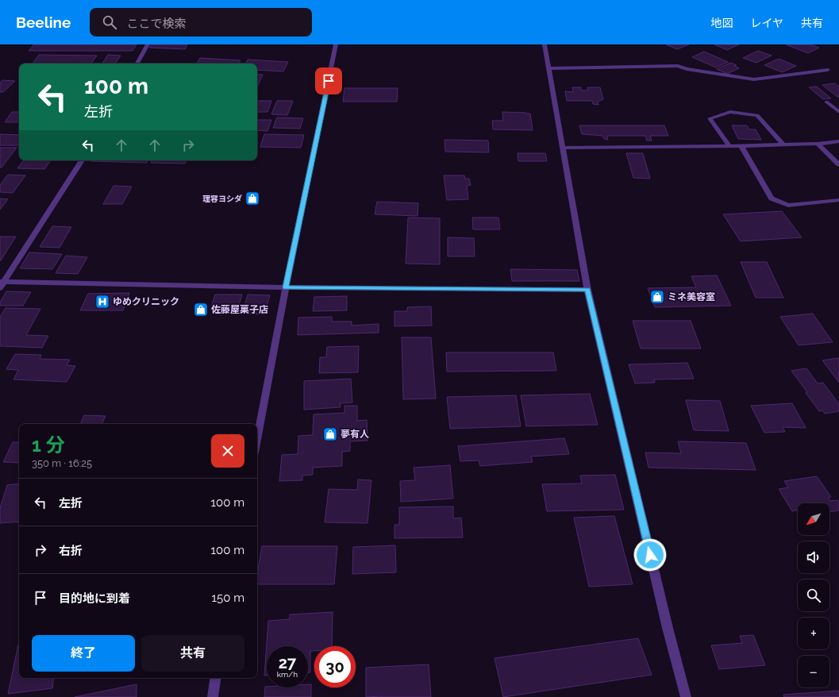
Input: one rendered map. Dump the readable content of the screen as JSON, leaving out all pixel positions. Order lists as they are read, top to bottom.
{
  "places": {
    "shop": [
      "理容ヨシダ",
      "ミネ美容室",
      "佐藤屋菓子店",
      "夢有人"
    ],
    "hospital": ["ゆめクリニック"]
  },
  "north": "bottom left",
  "page": {
    "header": "Beeline",
    "search": "ここで検索",
    "nav": ["地図", "レイヤ", "共有"],
    "turn": ["100 m", "左折"],
    "heading": ["1 分", "350 m · 16:25"],
    "list": [
      {
        "name": "左折",
        "value": "100 m"
      },
      {
        "name": "右折",
        "value": "100 m"
      },
      {
        "name": "目的地に到着",
        "value": "150 m"
      }
    ],
    "map_buttons": ["+", "−"],
    "buttons": ["終了", "共有"],
    "speed": "27 km/h",
    "limit": "30"
  }
}
